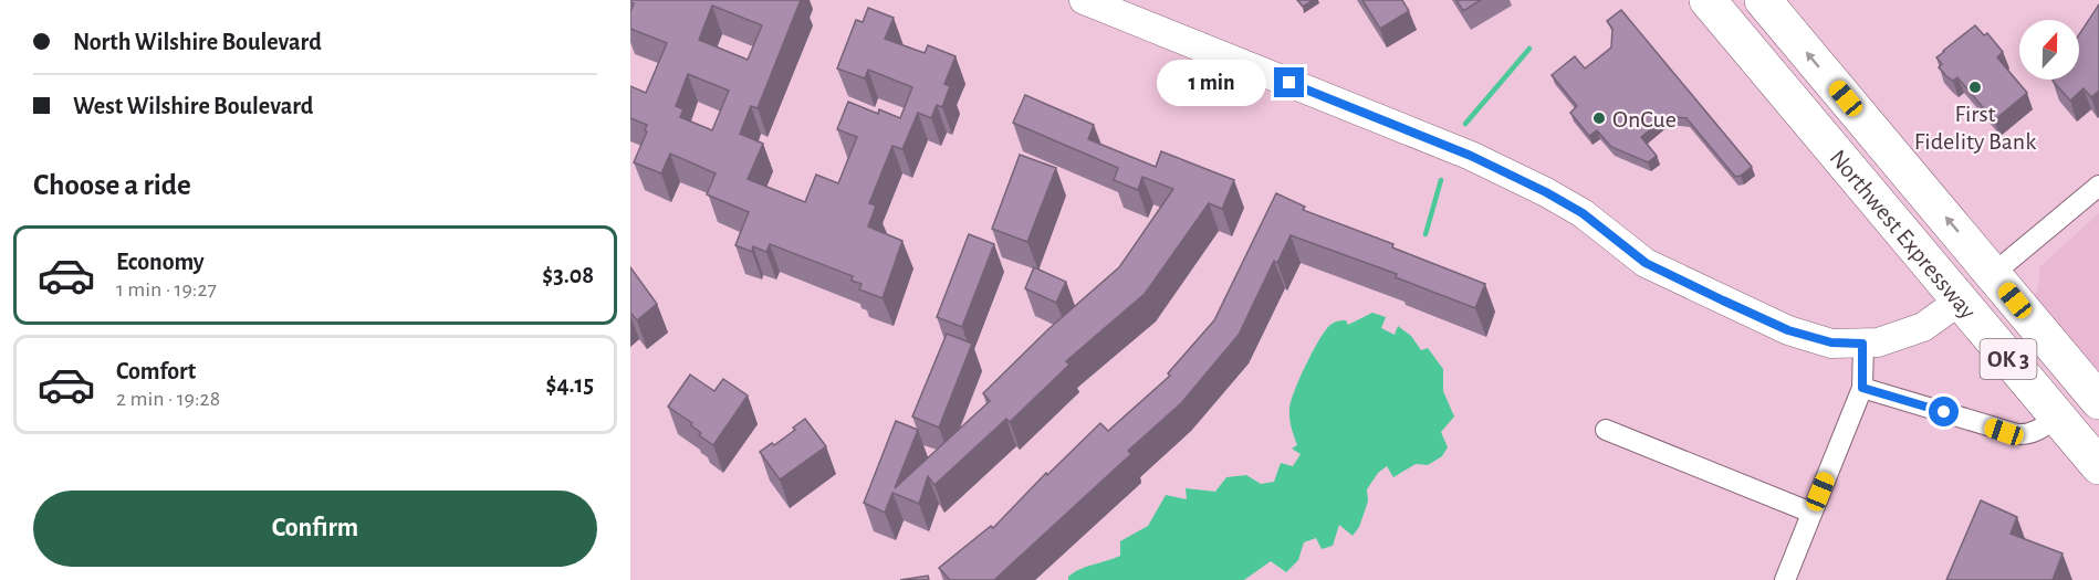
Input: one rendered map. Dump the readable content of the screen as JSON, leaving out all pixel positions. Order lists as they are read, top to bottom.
{
  "streets": {
    "highway": ["Northwest Expressway", "OK 3"]
  },
  "places": ["First Fidelity Bank", "OnCue"],
  "north": "top",
  "page": {
    "banner": ["North Wilshire Boulevard", "West Wilshire Boulevard"],
    "bubble": "1 min",
    "heading": "Choose a ride",
    "list": [
      {
        "name": "Economy",
        "note": "1 min · 19:27",
        "value": "$3.08"
      },
      {
        "name": "Comfort",
        "note": "2 min · 19:28",
        "value": "$4.15"
      }
    ],
    "buttons": "Confirm"
  }
}
